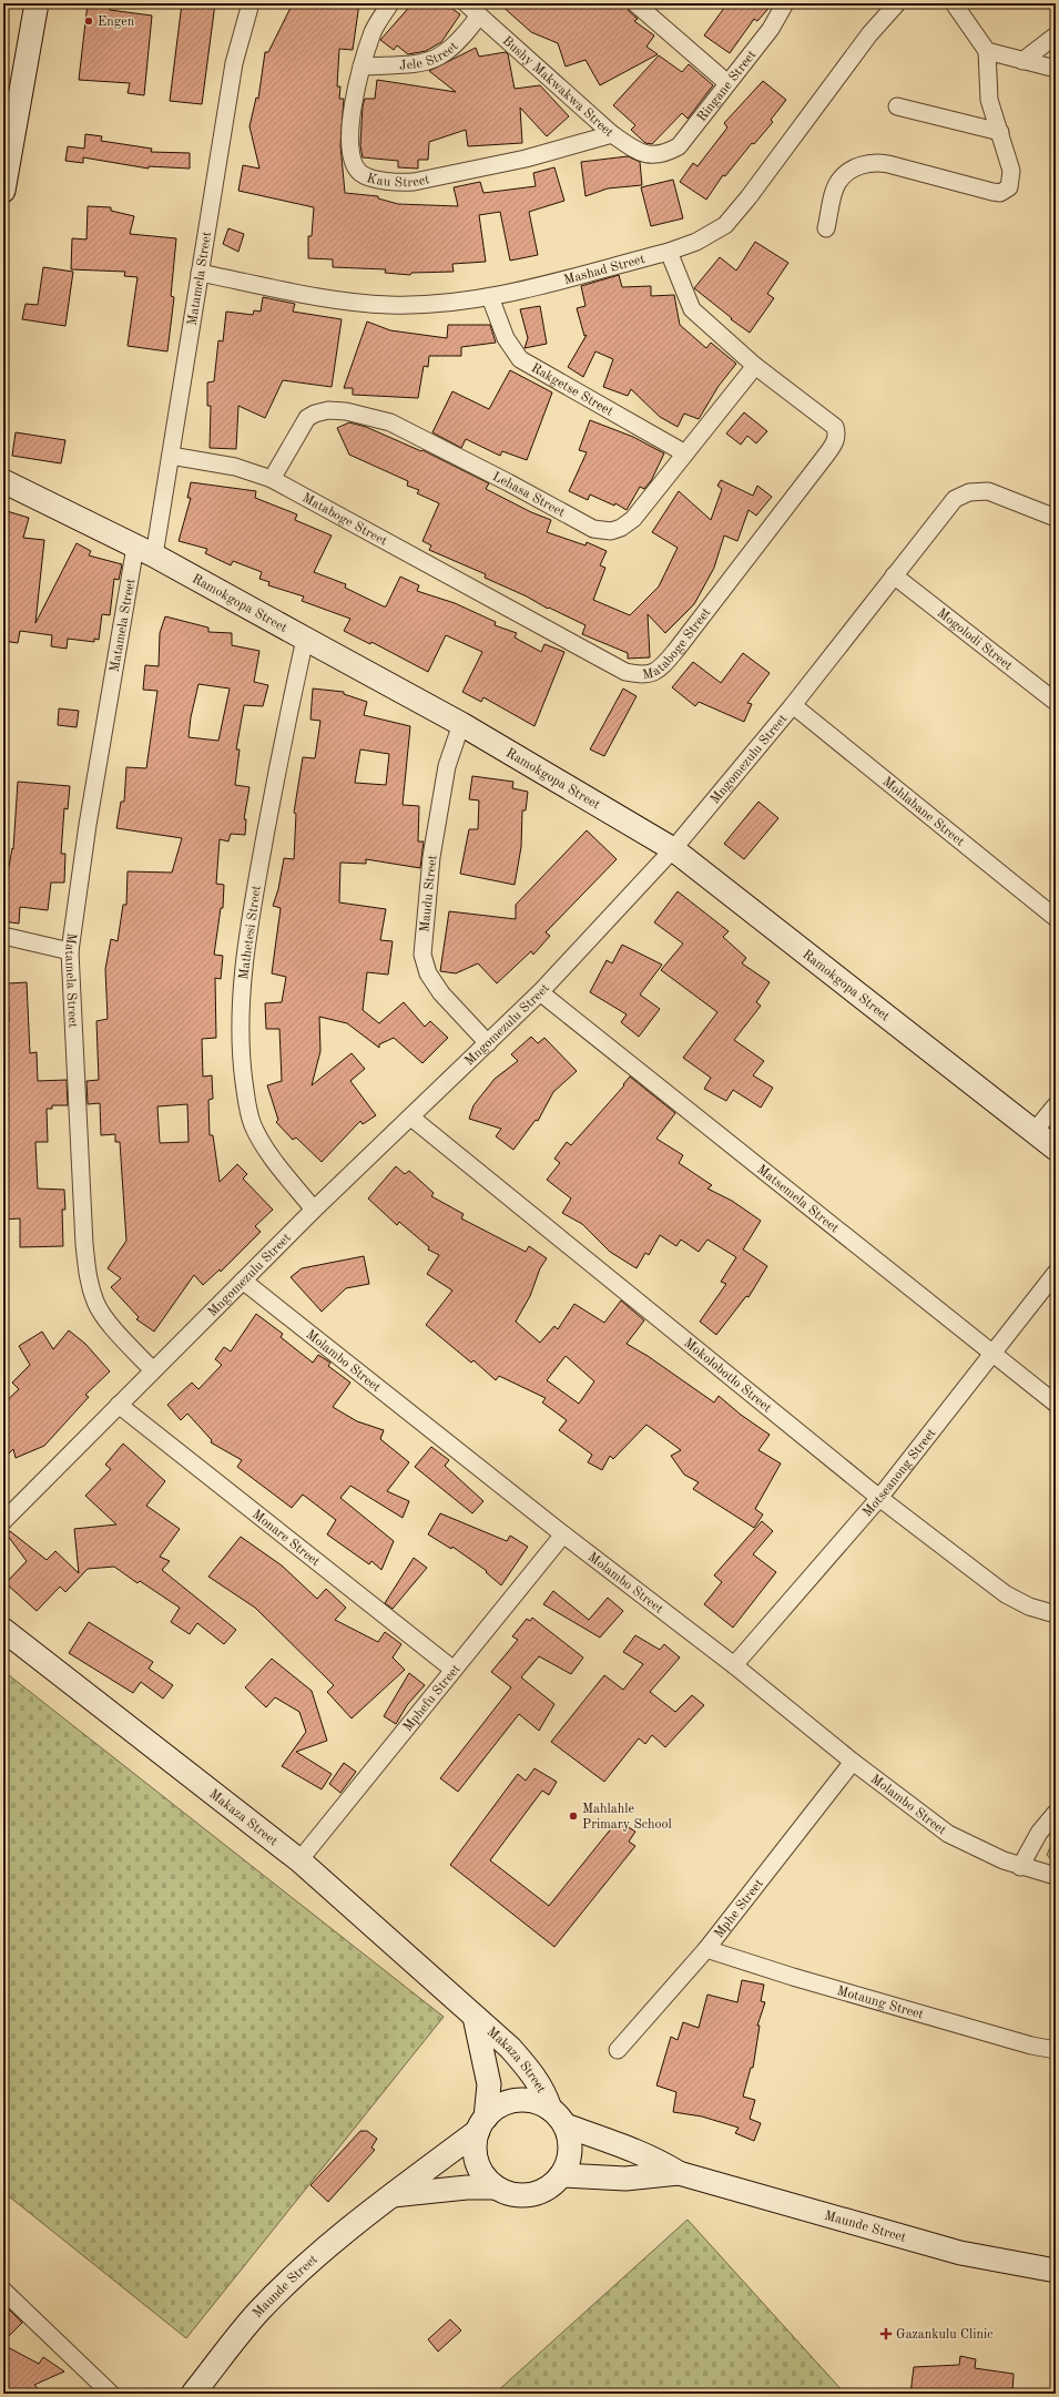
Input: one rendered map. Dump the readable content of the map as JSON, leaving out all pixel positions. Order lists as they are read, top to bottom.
{
  "streets": {
    "street": [
      "Jele Street",
      "Bushy Makwakwa Street",
      "Ringane Street",
      "Kau Street",
      "Mashad Street",
      "Matamela Street",
      "Rakgetse Street",
      "Lehasa Street",
      "Mataboge Street",
      "Ramokgopa Street",
      "Mogolodi Street",
      "Mngomezulu Street",
      "Mohlabane Street",
      "Maudu Street",
      "Mathetesi Street",
      "Matsemela Street",
      "Molambo Street",
      "Mokolobotlo Street",
      "Motseanong Street",
      "Monare Street",
      "Mphefu Street",
      "Makaza Street",
      "Mphe Street",
      "Motaung Street",
      "Maunde Street"
    ]
  },
  "crossings": [
    ["Jele Street", "Bushy Makwakwa Street"],
    ["Jele Street", "Kau Street"],
    ["Bushy Makwakwa Street", "Ringane Street"],
    ["Bushy Makwakwa Street", "Kau Street"],
    ["Mashad Street", "Matamela Street"],
    ["Mashad Street", "Rakgetse Street"],
    ["Mashad Street", "Mataboge Street"],
    ["Matamela Street", "Mataboge Street"],
    ["Matamela Street", "Ramokgopa Street"],
    ["Matamela Street", "Mngomezulu Street"],
    ["Rakgetse Street", "Lehasa Street"],
    ["Lehasa Street", "Mataboge Street"],
    ["Ramokgopa Street", "Mngomezulu Street"],
    ["Ramokgopa Street", "Maudu Street"],
    ["Ramokgopa Street", "Mathetesi Street"],
    ["Mogolodi Street", "Mngomezulu Street"],
    ["Mngomezulu Street", "Mohlabane Street"],
    ["Mngomezulu Street", "Maudu Street"],
    ["Mngomezulu Street", "Mathetesi Street"],
    ["Mngomezulu Street", "Matsemela Street"],
    ["Mngomezulu Street", "Molambo Street"],
    ["Mngomezulu Street", "Mokolobotlo Street"],
    ["Mngomezulu Street", "Monare Street"],
    ["Matsemela Street", "Motseanong Street"],
    ["Molambo Street", "Motseanong Street"],
    ["Molambo Street", "Mphefu Street"],
    ["Molambo Street", "Mphe Street"],
    ["Mokolobotlo Street", "Motseanong Street"],
    ["Monare Street", "Mphefu Street"],
    ["Mphefu Street", "Makaza Street"],
    ["Makaza Street", "Maunde Street"],
    ["Mphe Street", "Motaung Street"]
  ],
  "places": {
    "other": ["Engen", "Mahlahle Primary School"],
    "health": ["Gazankulu Clinic"]
  }
}
